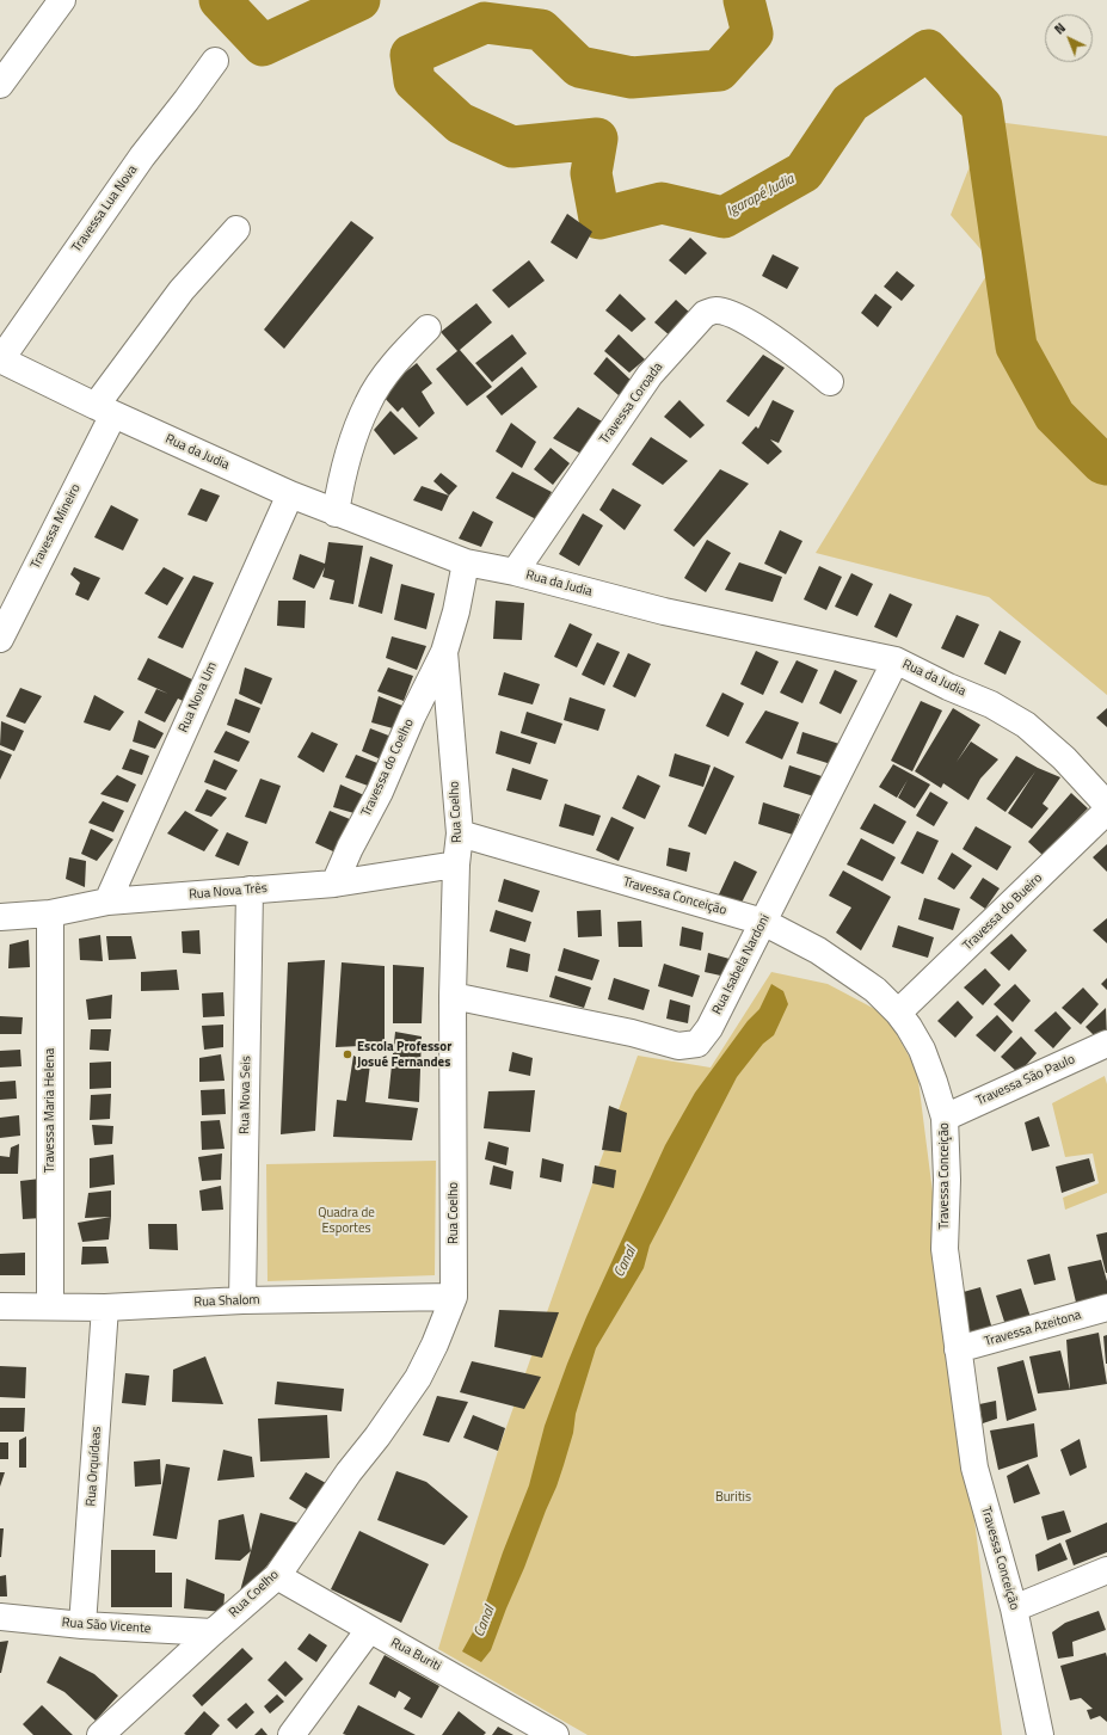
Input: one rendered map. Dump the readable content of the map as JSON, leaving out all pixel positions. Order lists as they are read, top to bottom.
{
  "streets": {
    "street": [
      "Travessa Lua Nova",
      "Travessa Coroada",
      "Rua da Judia",
      "Travessa Mineiro",
      "Rua Nova Um",
      "Travessa do Coelho",
      "Rua Coelho",
      "Rua Nova Três",
      "Travessa Conceição",
      "Travessa do Bueiro",
      "Rua Isabela Nardoni",
      "Travessa São Paulo",
      "Rua Nova Seis",
      "Travessa Maria Helena",
      "Rua Shalom",
      "Travessa Azeitona",
      "Rua Orquídeas",
      "Rua São Vicente",
      "Rua Buriti"
    ]
  },
  "crossings": [
    ["Travessa Lua Nova", "Rua da Judia"],
    ["Travessa Coroada", "Rua da Judia"],
    ["Rua da Judia", "Travessa Mineiro"],
    ["Rua da Judia", "Rua Nova Um"],
    ["Rua da Judia", "Rua Coelho"],
    ["Rua da Judia", "Rua Isabela Nardoni"],
    ["Rua Nova Um", "Rua Nova Três"],
    ["Travessa do Coelho", "Rua Coelho"],
    ["Travessa do Coelho", "Rua Nova Três"],
    ["Rua Coelho", "Rua Nova Três"],
    ["Rua Coelho", "Travessa Conceição"],
    ["Rua Coelho", "Rua Isabela Nardoni"],
    ["Rua Coelho", "Rua Shalom"],
    ["Rua Coelho", "Rua São Vicente"],
    ["Rua Coelho", "Rua Buriti"],
    ["Rua Nova Três", "Rua Nova Seis"],
    ["Rua Nova Três", "Travessa Maria Helena"],
    ["Travessa Conceição", "Travessa do Bueiro"],
    ["Travessa Conceição", "Rua Isabela Nardoni"],
    ["Travessa Conceição", "Travessa São Paulo"],
    ["Travessa Conceição", "Travessa Azeitona"],
    ["Rua Nova Seis", "Rua Shalom"],
    ["Travessa Maria Helena", "Rua Shalom"],
    ["Rua Shalom", "Rua Orquídeas"],
    ["Rua Orquídeas", "Rua São Vicente"]
  ],
  "water": ["Igarapé Judia", "Canal"],
  "parks": ["Quadra de Esportes", "Buritis"],
  "places": ["Escola Professor Josué Fernandes"],
  "north": "top left"
}
